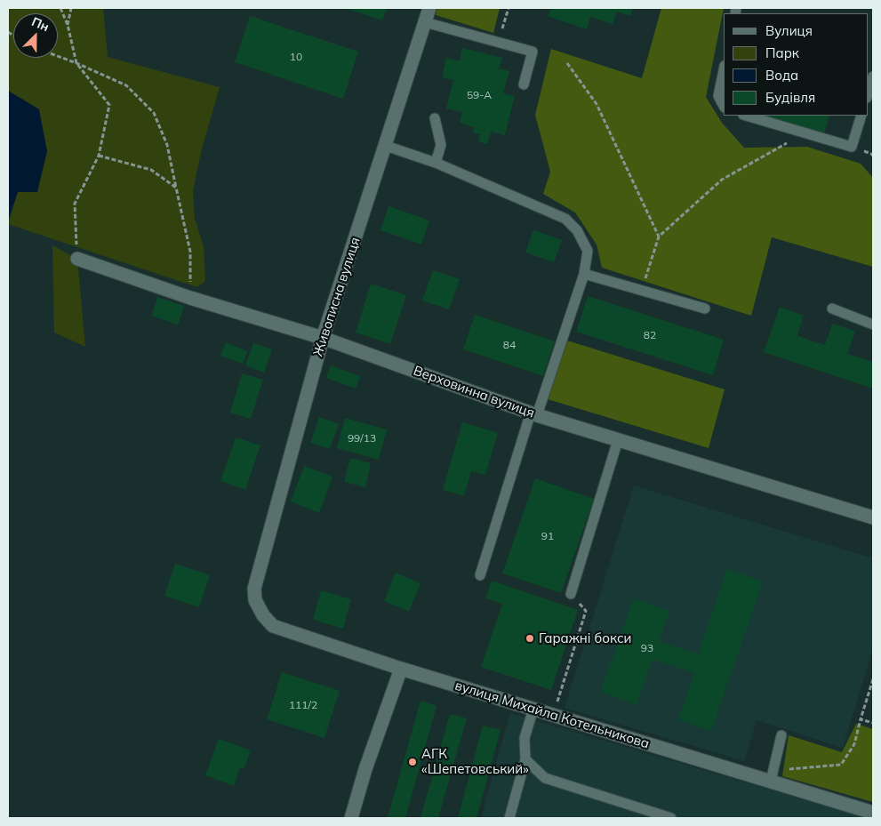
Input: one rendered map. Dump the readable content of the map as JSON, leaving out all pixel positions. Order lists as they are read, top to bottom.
{
  "streets": {
    "street": ["Живописна вулиця", "Верховинна вулиця", "вулиця Михайла Котельникова"]
  },
  "crossings": [
    ["Живописна вулиця", "Верховинна вулиця"],
    ["Живописна вулиця", "вулиця Михайла Котельникова"]
  ],
  "places": ["Гаражні бокси", "АГК «Шепетовський»"],
  "house_numbers": [
    "10",
    "59-А",
    "82",
    "84",
    "99/13",
    "91",
    "93",
    "111/2"
  ],
  "legend": [
    "Вулиця",
    "Парк",
    "Вода",
    "Будівля"
  ],
  "north": "top right"
}
